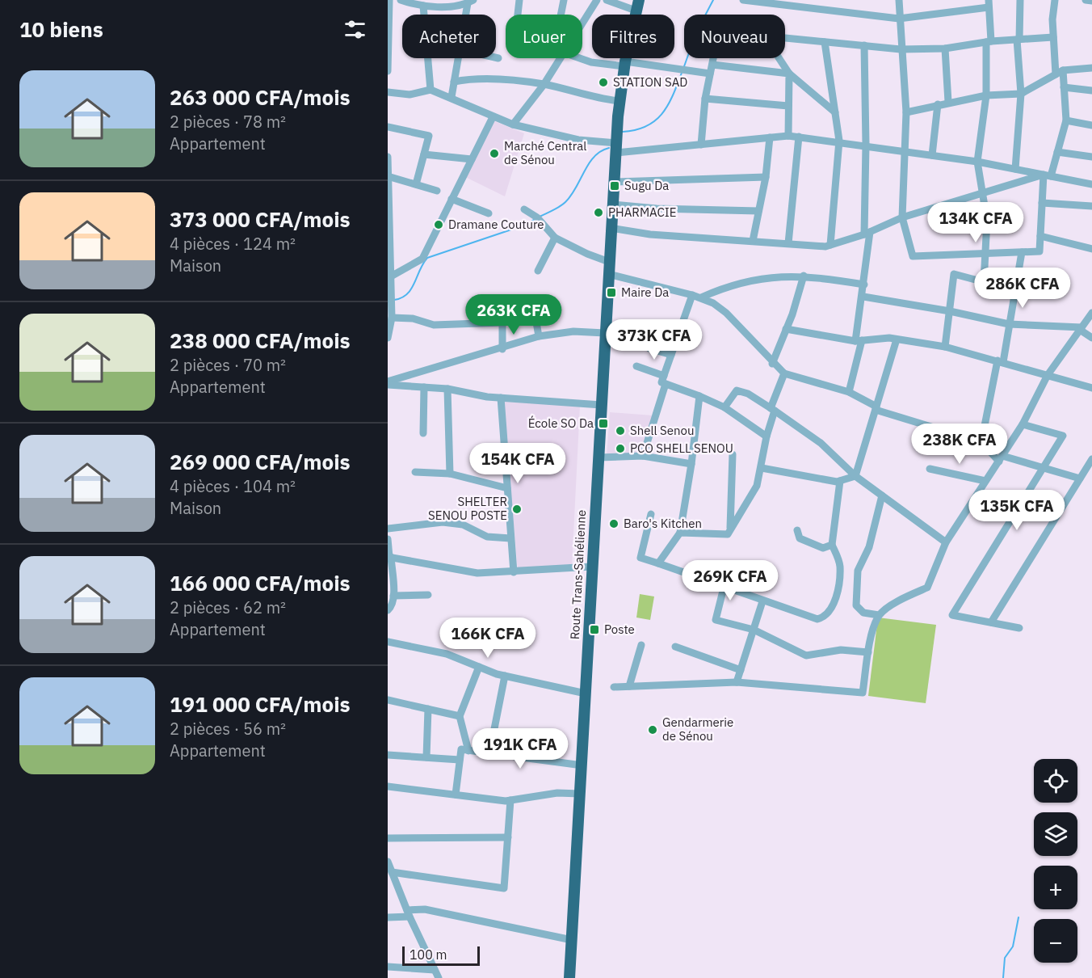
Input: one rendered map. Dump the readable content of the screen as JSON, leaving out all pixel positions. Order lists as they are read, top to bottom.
{
  "streets": {
    "highway": ["Route Trans-Sahélienne"]
  },
  "places": {
    "other": [
      "STATION SAD",
      "Marché Central de Sénou",
      "PHARMACIE",
      "Dramane Couture",
      "Shell Senou",
      "PCO SHELL SENOU",
      "SHELTER SENOU POSTE",
      "Baro's Kitchen",
      "Gendarmerie de Sénou"
    ],
    "transit": [
      "Sugu Da",
      "Maire Da",
      "École SO Da",
      "Poste"
    ]
  },
  "scale_bar": "100 m",
  "page": {
    "heading": "10 biens",
    "chip": [
      "Acheter",
      "Louer",
      "Filtres",
      "Nouveau"
    ],
    "list": [
      {
        "name": "263 000 CFA/mois",
        "note": "2 pièces · 78 m² · Appartement"
      },
      {
        "name": "373 000 CFA/mois",
        "note": "4 pièces · 124 m² · Maison"
      },
      {
        "name": "238 000 CFA/mois",
        "note": "2 pièces · 70 m² · Appartement"
      },
      {
        "name": "269 000 CFA/mois",
        "note": "4 pièces · 104 m² · Maison"
      },
      {
        "name": "166 000 CFA/mois",
        "note": "2 pièces · 62 m² · Appartement"
      },
      {
        "name": "191 000 CFA/mois",
        "note": "2 pièces · 56 m² · Appartement"
      }
    ],
    "price": [
      "134K CFA",
      "286K CFA",
      "263K CFA",
      "373K CFA",
      "238K CFA",
      "154K CFA",
      "135K CFA",
      "269K CFA",
      "166K CFA",
      "191K CFA"
    ],
    "map_buttons": ["+", "−"],
    "scale": "100 m"
  }
}
